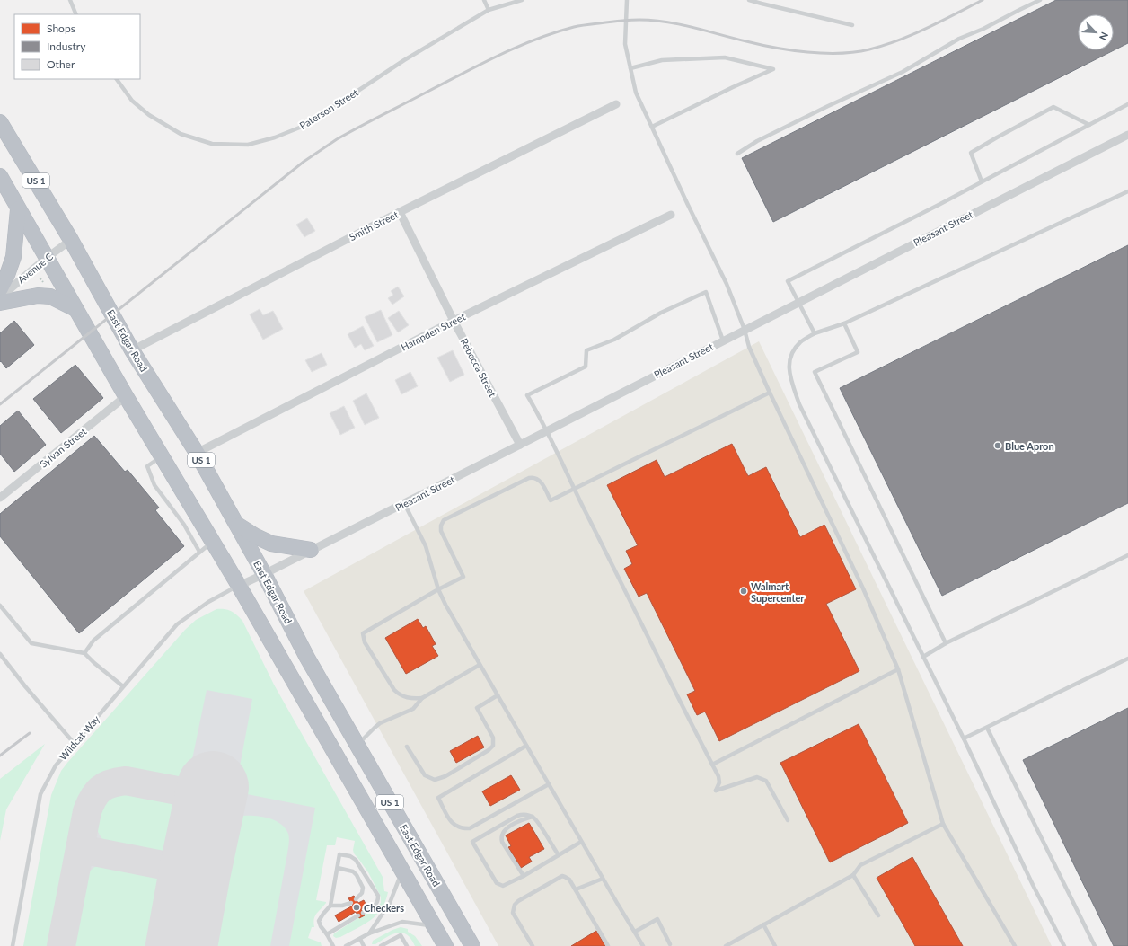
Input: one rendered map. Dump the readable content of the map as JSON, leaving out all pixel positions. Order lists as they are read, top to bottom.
{
  "streets": {
    "highway": ["US 1", "East Edgar Road"],
    "street": [
      "Smith Street",
      "Pleasant Street",
      "Avenue C",
      "Hampden Street",
      "Rebecca Street",
      "Sylvan Street"
    ],
    "lane": ["Paterson Street", "Wildcat Way"]
  },
  "crossings": [
    ["US 1", "Pleasant Street"],
    ["US 1", "Avenue C"],
    ["US 1", "East Edgar Road"],
    ["US 1", "Sylvan Street"],
    ["US 1", "Wildcat Way"],
    ["Smith Street", "East Edgar Road"],
    ["Smith Street", "Rebecca Street"],
    ["Pleasant Street", "East Edgar Road"],
    ["Pleasant Street", "Rebecca Street"],
    ["Pleasant Street", "Wildcat Way"],
    ["Avenue C", "East Edgar Road"],
    ["Hampden Street", "East Edgar Road"],
    ["Hampden Street", "Rebecca Street"]
  ],
  "places": ["Blue Apron", "Walmart Supercenter", "Checkers"],
  "legend": ["Shops", "Industry", "Other"],
  "north": "bottom right"
}
